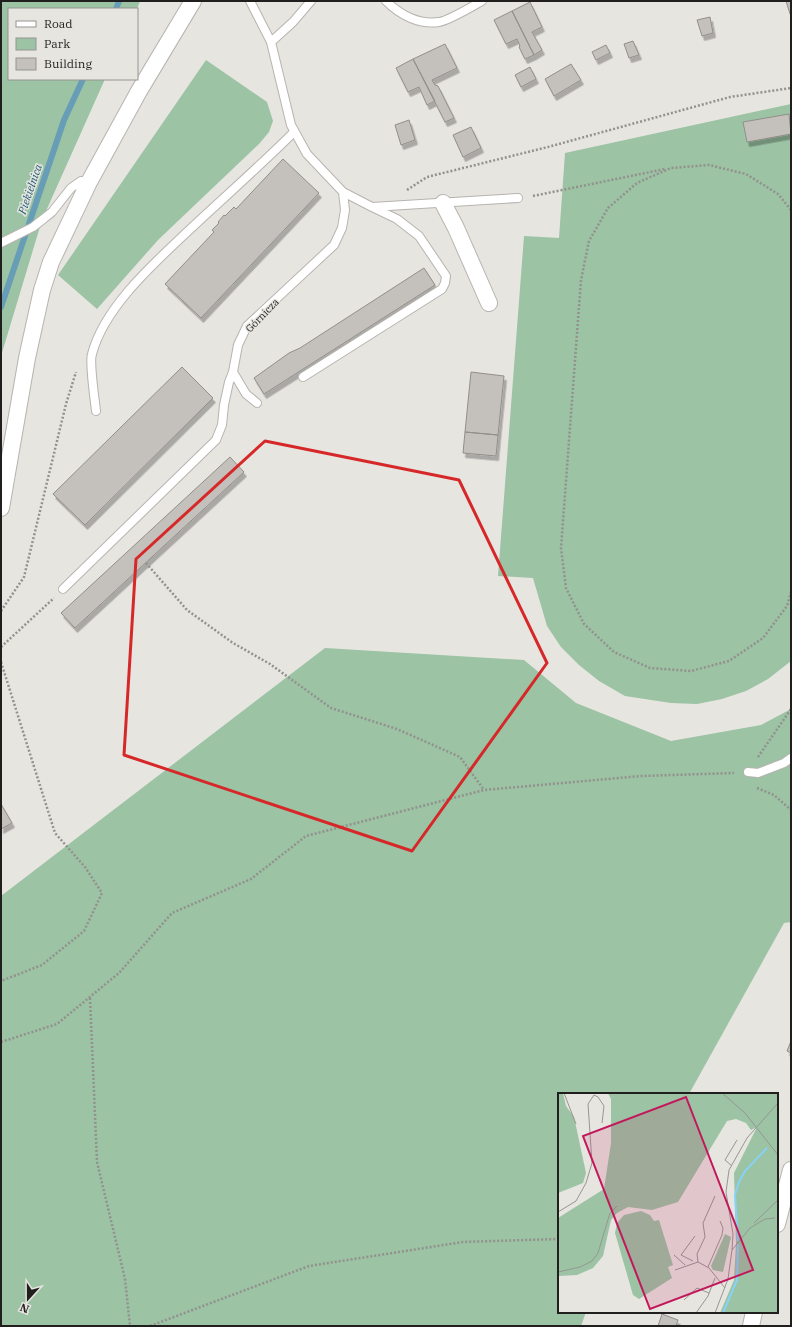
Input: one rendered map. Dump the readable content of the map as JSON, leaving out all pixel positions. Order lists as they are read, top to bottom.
{
  "streets": {
    "lane": ["Górnicza"]
  },
  "water": ["Piekielnica"],
  "legend": ["Road", "Park", "Building"],
  "north": "bottom"
}
